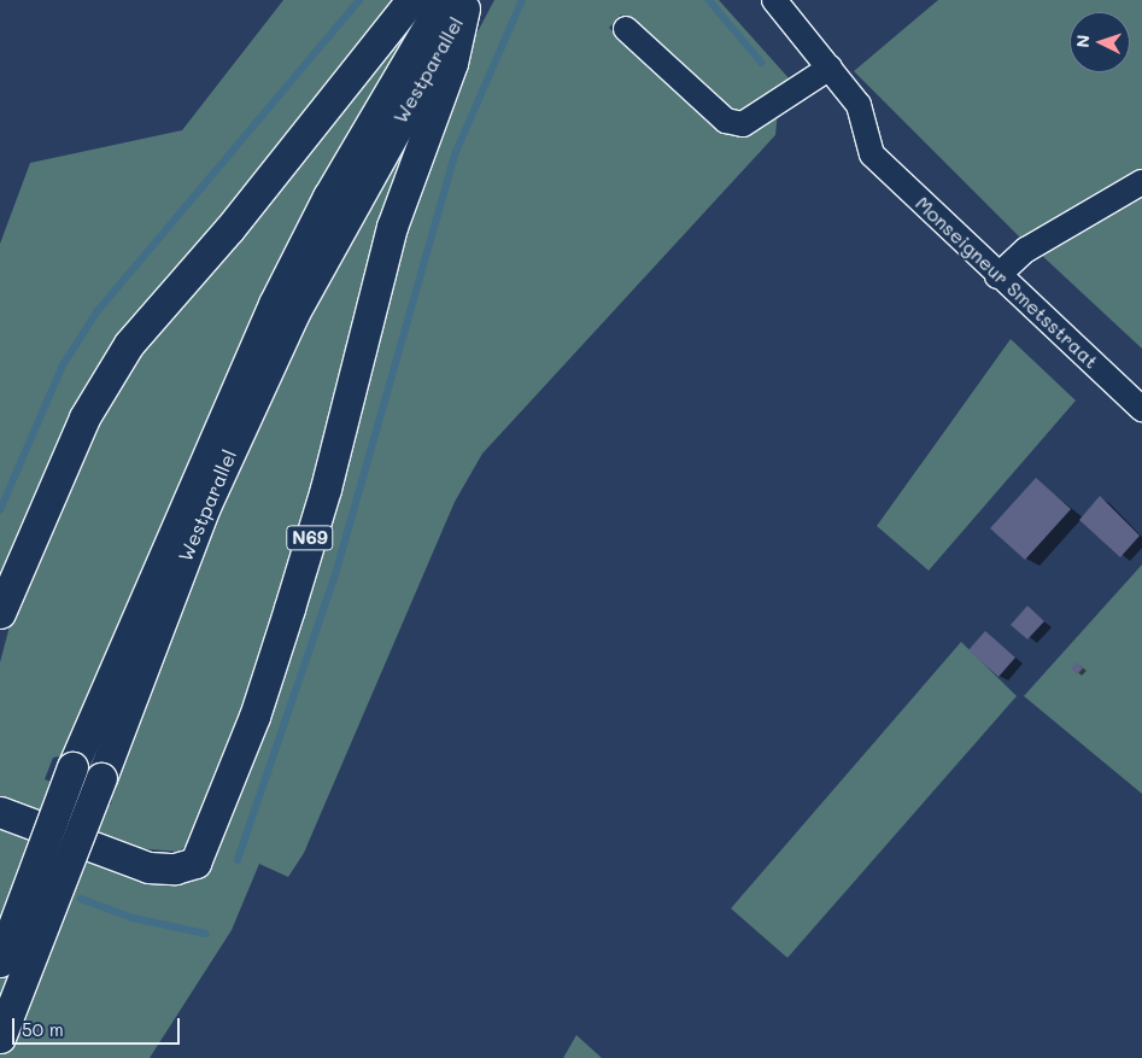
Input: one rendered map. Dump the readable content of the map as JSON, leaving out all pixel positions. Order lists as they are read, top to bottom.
{
  "streets": {
    "main road": ["Westparallel", "N69"],
    "street": ["Monseigneur Smetsstraat"]
  },
  "crossings": [
    ["Westparallel", "N69"]
  ],
  "scale_bar": "50 m",
  "north": "left"
}
